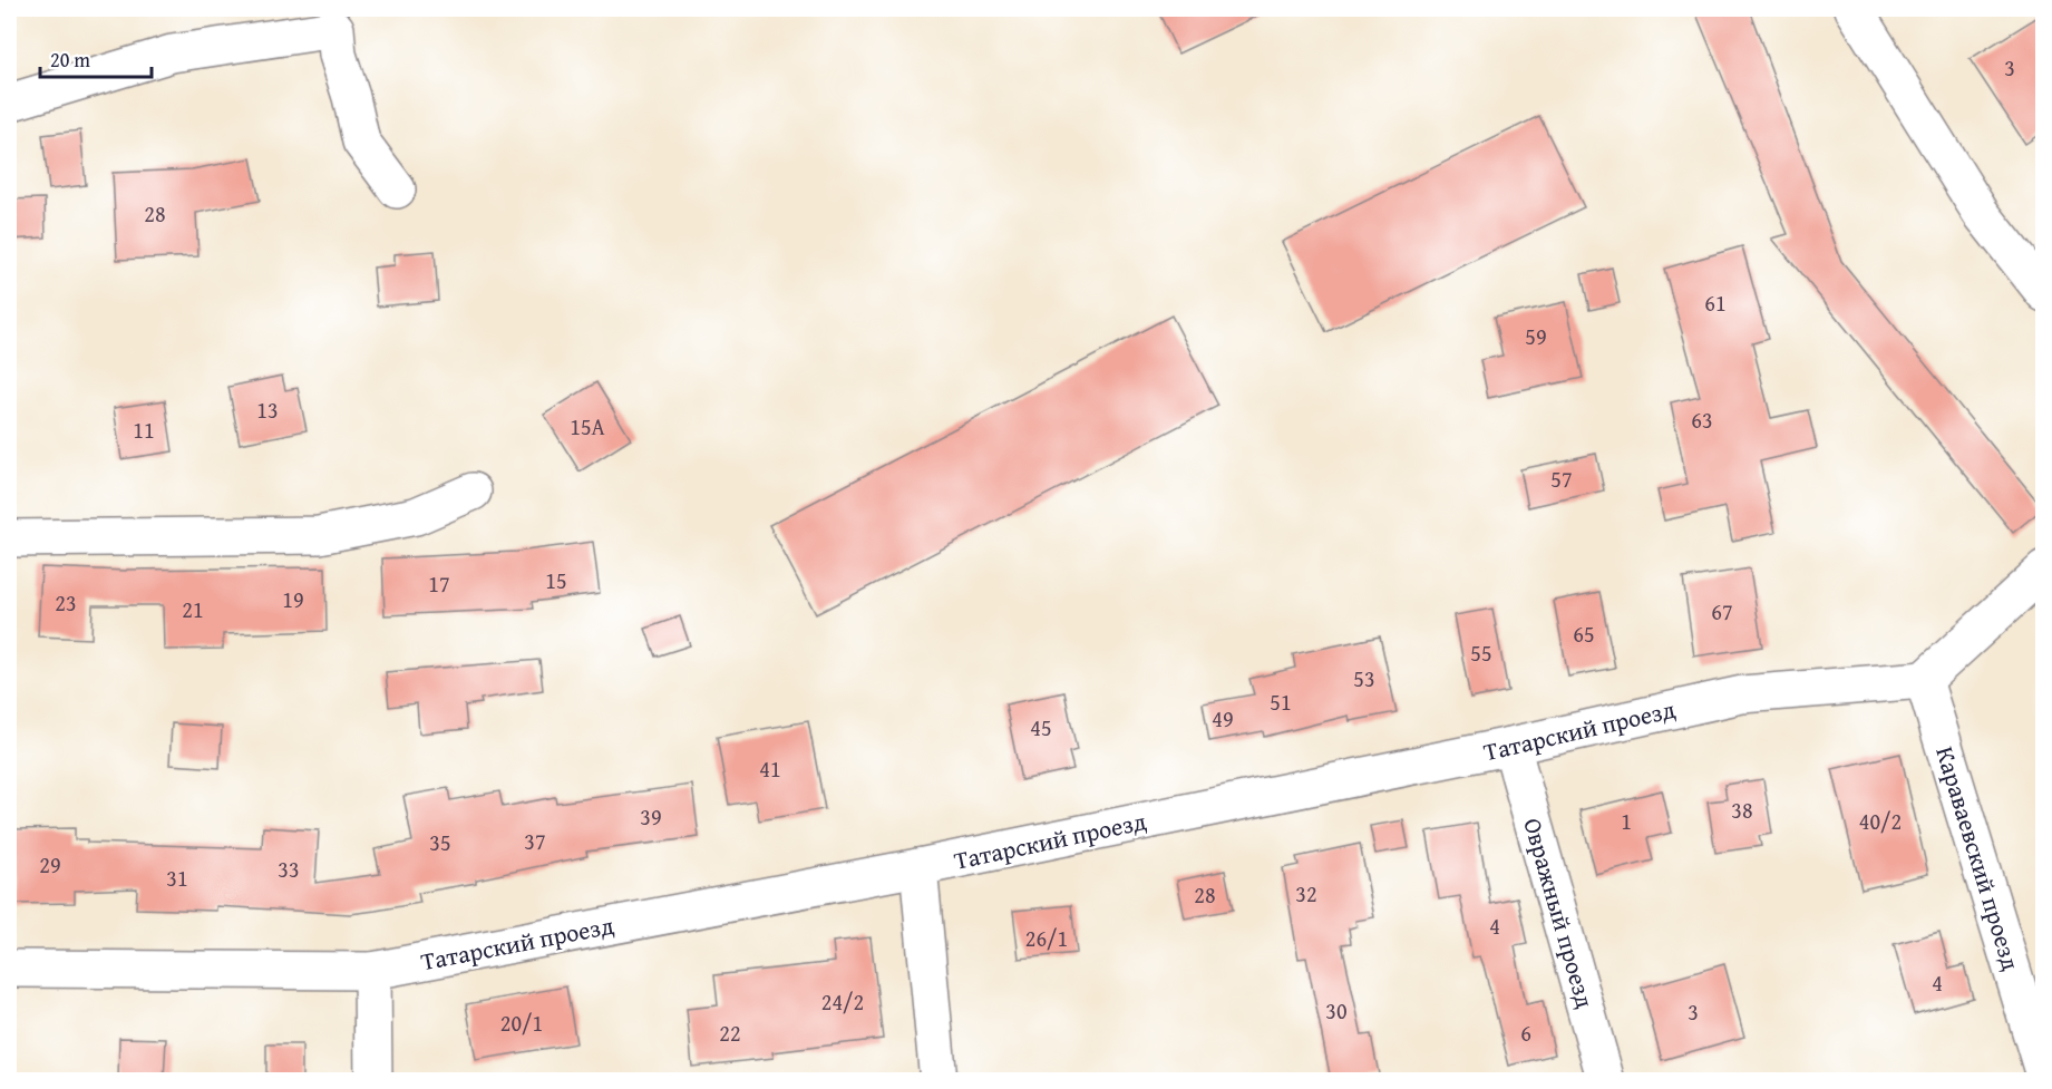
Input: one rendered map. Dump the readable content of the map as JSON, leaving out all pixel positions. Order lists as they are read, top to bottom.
{
  "streets": {
    "street": ["Татарский проезд", "Караваевский проезд", "Овражный проезд"]
  },
  "crossings": [
    ["Татарский проезд", "Караваевский проезд"],
    ["Татарский проезд", "Овражный проезд"]
  ],
  "house_numbers": [
    "3",
    "28",
    "61",
    "59",
    "13",
    "63",
    "15А",
    "11",
    "57",
    "15",
    "17",
    "19",
    "23",
    "21",
    "67",
    "65",
    "55",
    "53",
    "51",
    "49",
    "45",
    "41",
    "38",
    "39",
    "1",
    "40/2",
    "37",
    "35",
    "29",
    "33",
    "31",
    "32",
    "28",
    "4",
    "26/1",
    "4",
    "24/2",
    "30",
    "3",
    "20/1",
    "22",
    "6"
  ],
  "scale_bar": "20 m"
}
